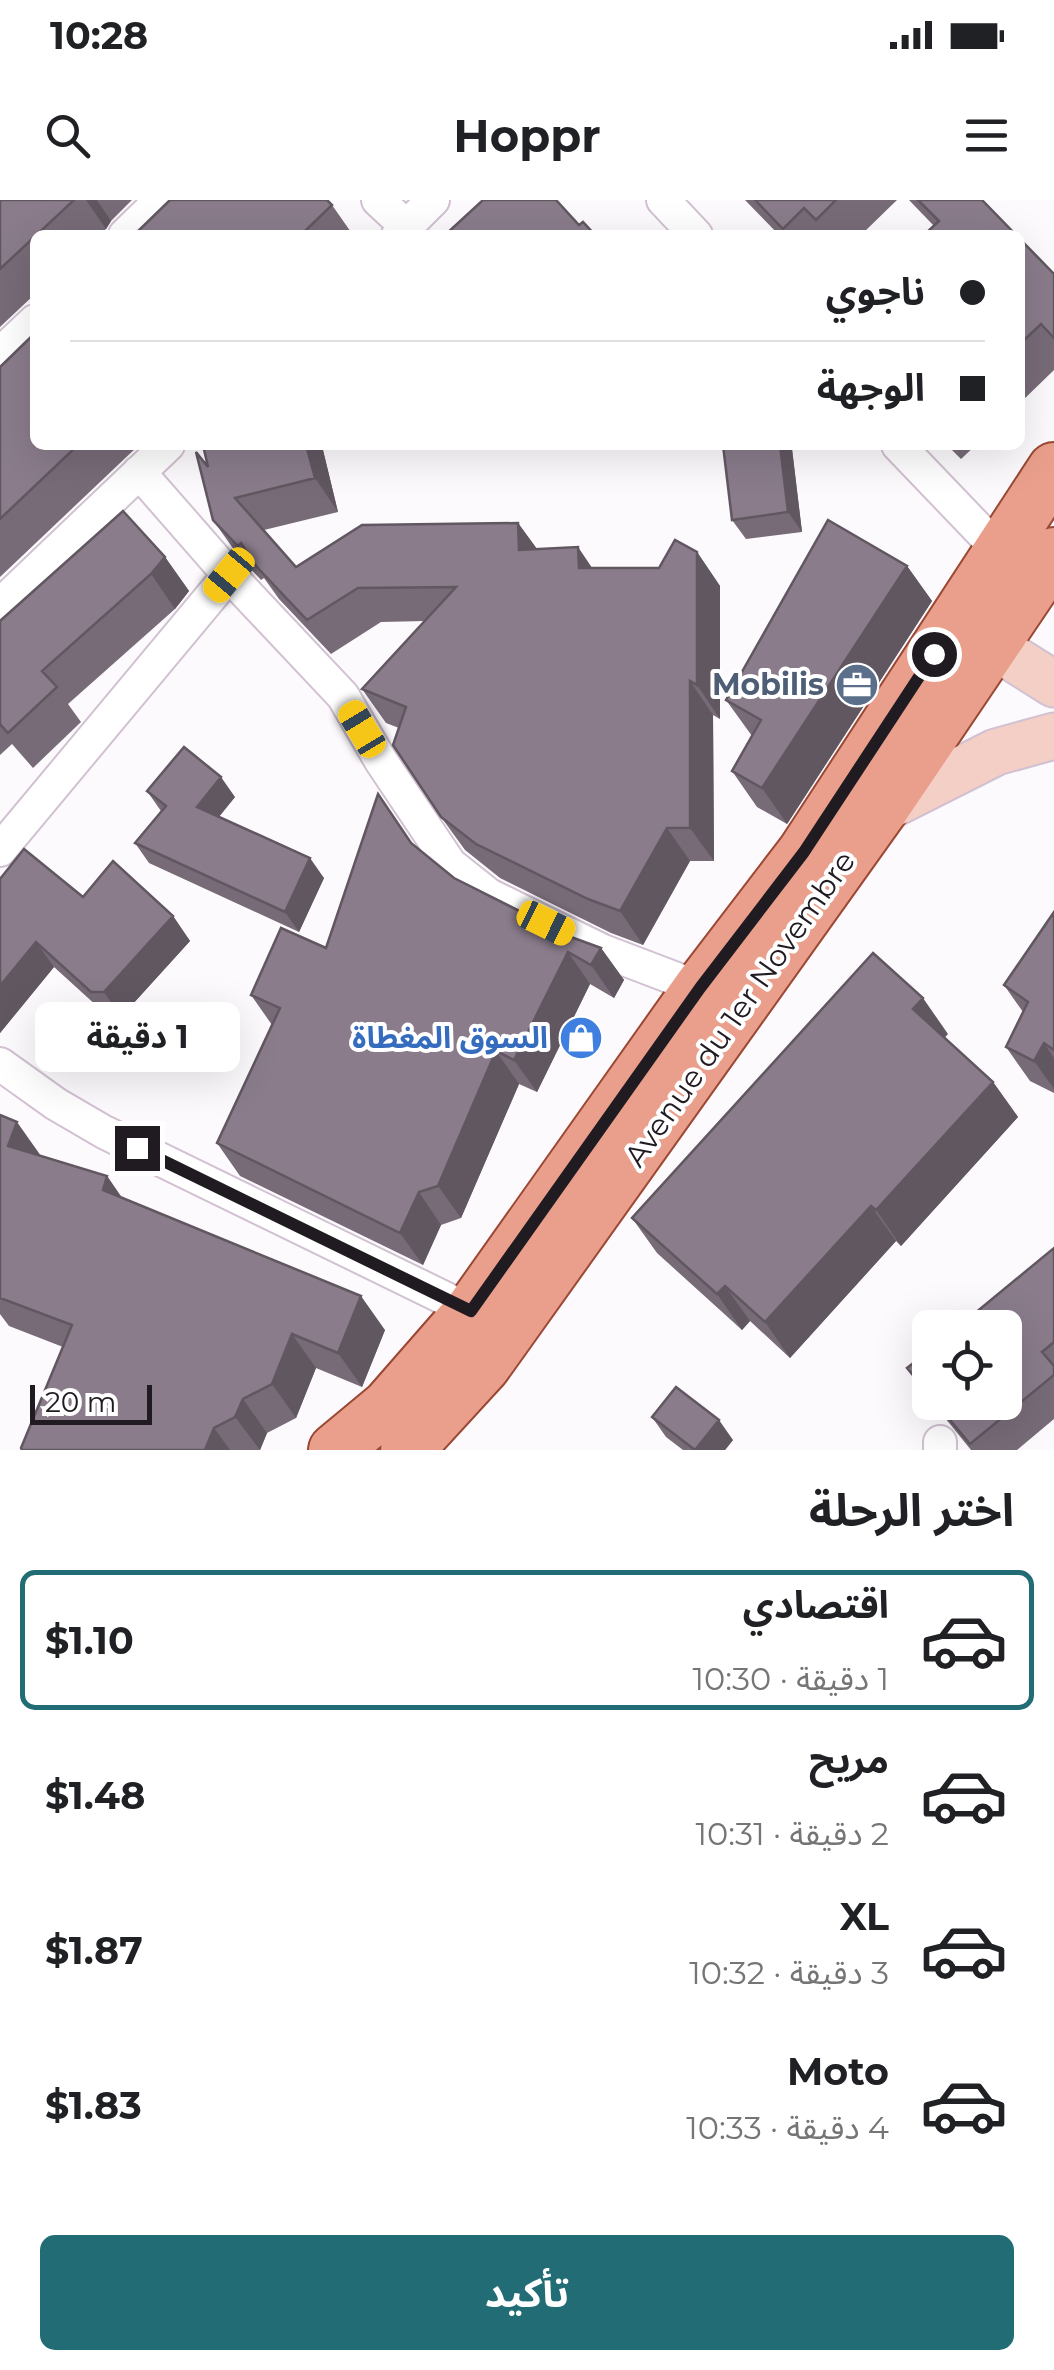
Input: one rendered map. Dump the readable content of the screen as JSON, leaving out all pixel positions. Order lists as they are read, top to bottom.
{
  "streets": {
    "main road": ["Avenue du 1er Novembre"]
  },
  "places": {
    "office": ["Mobilis"],
    "shop": ["السوق المغطاة"]
  },
  "scale_bar": "20 m",
  "page": {
    "status": "10:28",
    "header": "Hoppr",
    "banner": ["ناجوي", "الوجهة"],
    "bubble": "1 دقيقة",
    "scale": "20 m",
    "heading": "اختر الرحلة",
    "list": [
      {
        "name": "اقتصادي",
        "note": "1 دقيقة · 10:30",
        "value": "$1.10"
      },
      {
        "name": "مريح",
        "note": "2 دقيقة · 10:31",
        "value": "$1.48"
      },
      {
        "name": "XL",
        "note": "3 دقيقة · 10:32",
        "value": "$1.87"
      },
      {
        "name": "Moto",
        "note": "4 دقيقة · 10:33",
        "value": "$1.83"
      }
    ],
    "buttons": "تأكيد"
  }
}
